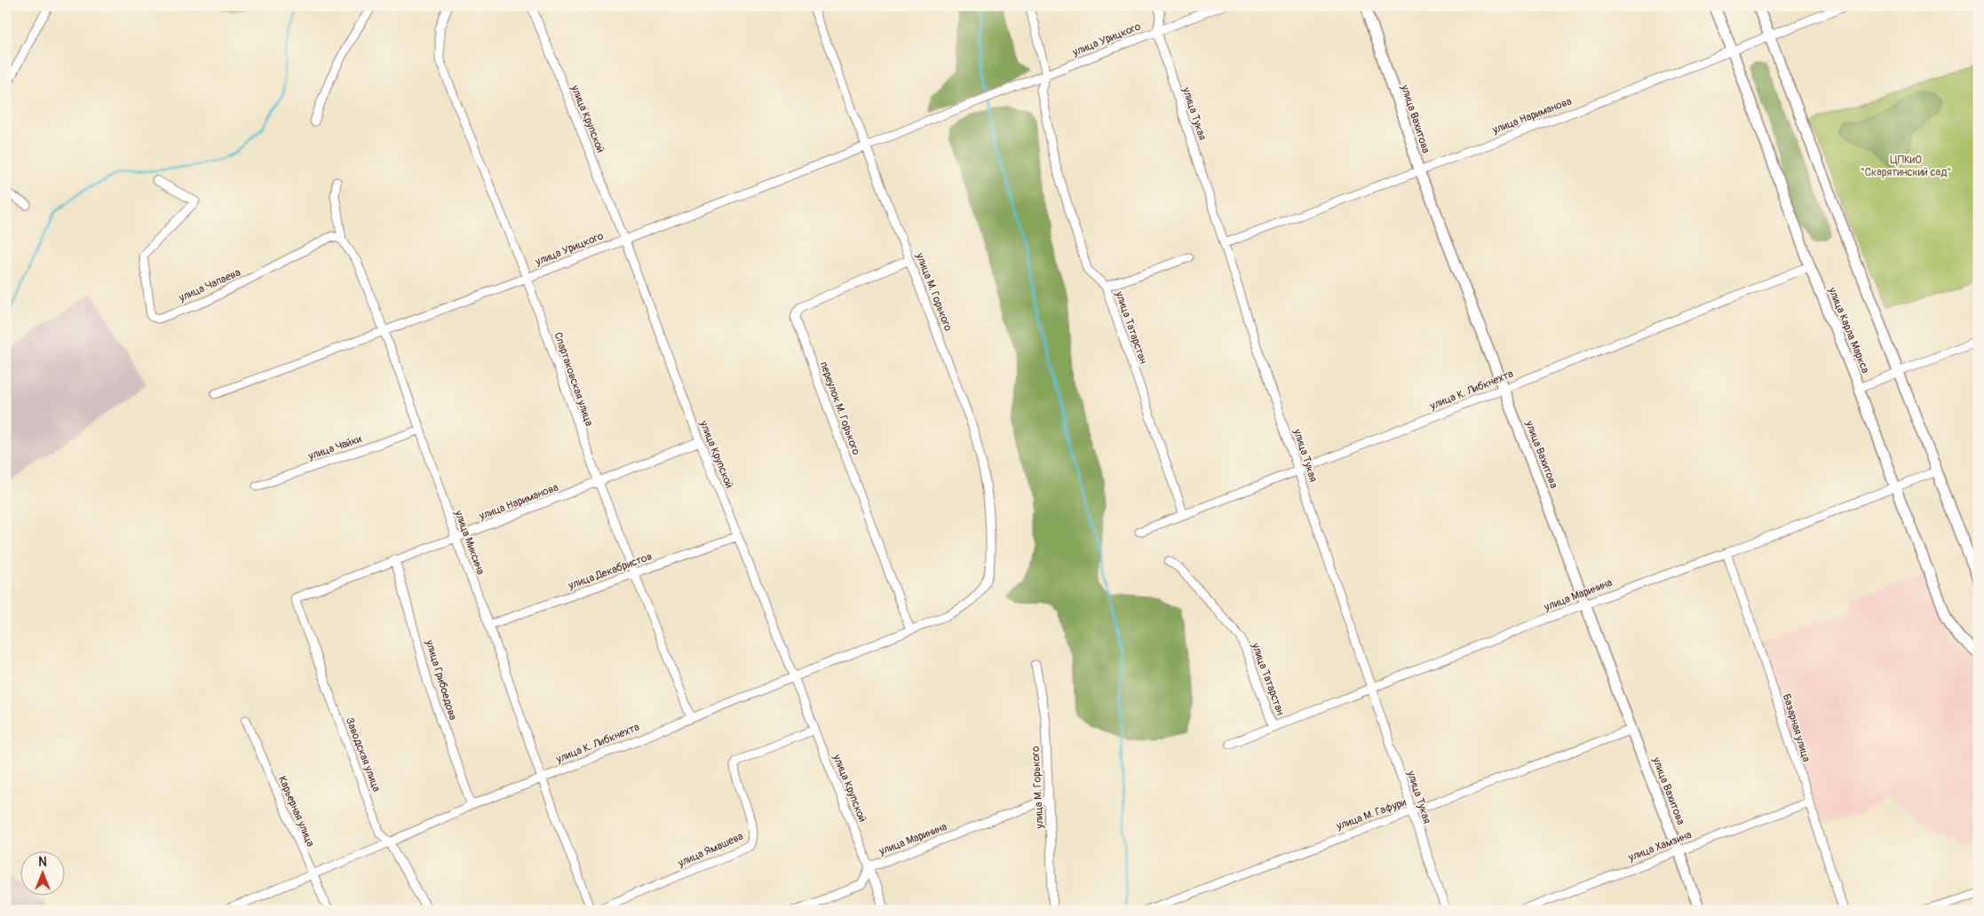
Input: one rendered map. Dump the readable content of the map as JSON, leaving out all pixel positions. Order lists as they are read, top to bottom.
{
  "streets": {
    "main road": ["улица Вахитова", "улица Карла Маркса"],
    "street": [
      "улица Урицкого",
      "улица Тукая",
      "улица Нариманова",
      "улица Крупской",
      "улица Чапаева",
      "улица М. Горького",
      "улица Татарстан",
      "Спартаковская улица",
      "улица К. Либкнехта",
      "переулок М. Горького",
      "улица Чайки",
      "улица Миксина",
      "улица Декабристов",
      "улица Маринина",
      "улица Грибоедова",
      "Базарная улица",
      "Заводская улица",
      "Карьерная улица",
      "улица М. Гафури",
      "улица Хамзина",
      "улица Ямашева"
    ]
  },
  "crossings": [
    ["улица Урицкого", "улица Тукая"],
    ["улица Урицкого", "улица Крупской"],
    ["улица Урицкого", "улица М. Горького"],
    ["улица Урицкого", "улица Татарстан"],
    ["улица Урицкого", "Спартаковская улица"],
    ["улица Урицкого", "улица Миксина"],
    ["улица Тукая", "улица Нариманова"],
    ["улица Тукая", "улица К. Либкнехта"],
    ["улица Тукая", "улица Маринина"],
    ["улица Тукая", "улица М. Гафури"],
    ["улица Нариманова", "улица Крупской"],
    ["улица Нариманова", "улица Вахитова"],
    ["улица Нариманова", "улица Карла Маркса"],
    ["улица Нариманова", "Спартаковская улица"],
    ["улица Нариманова", "улица Миксина"],
    ["улица Нариманова", "улица Грибоедова"],
    ["улица Нариманова", "Заводская улица"],
    ["улица Крупской", "улица К. Либкнехта"],
    ["улица Крупской", "улица Декабристов"],
    ["улица Крупской", "улица Маринина"],
    ["улица Крупской", "улица Ямашева"],
    ["улица Вахитова", "улица К. Либкнехта"],
    ["улица Вахитова", "улица Маринина"],
    ["улица Вахитова", "улица М. Гафури"],
    ["улица Вахитова", "улица Хамзина"],
    ["улица Чапаева", "улица Миксина"],
    ["улица М. Горького", "улица К. Либкнехта"],
    ["улица М. Горького", "переулок М. Горького"],
    ["улица М. Горького", "улица Маринина"],
    ["улица Татарстан", "улица К. Либкнехта"],
    ["улица Татарстан", "улица Маринина"],
    ["улица Карла Маркса", "улица К. Либкнехта"],
    ["улица Карла Маркса", "улица Маринина"],
    ["Спартаковская улица", "улица К. Либкнехта"],
    ["Спартаковская улица", "улица Декабристов"],
    ["улица К. Либкнехта", "переулок М. Горького"],
    ["улица К. Либкнехта", "улица Миксина"],
    ["улица К. Либкнехта", "улица Грибоедова"],
    ["улица К. Либкнехта", "Заводская улица"],
    ["улица К. Либкнехта", "Карьерная улица"],
    ["улица Чайки", "улица Миксина"],
    ["улица Миксина", "улица Декабристов"],
    ["улица Маринина", "Базарная улица"],
    ["Базарная улица", "улица Хамзина"]
  ],
  "parks": ["ЦПКиО \"Скарятинский сад\""],
  "north": "top"
}
